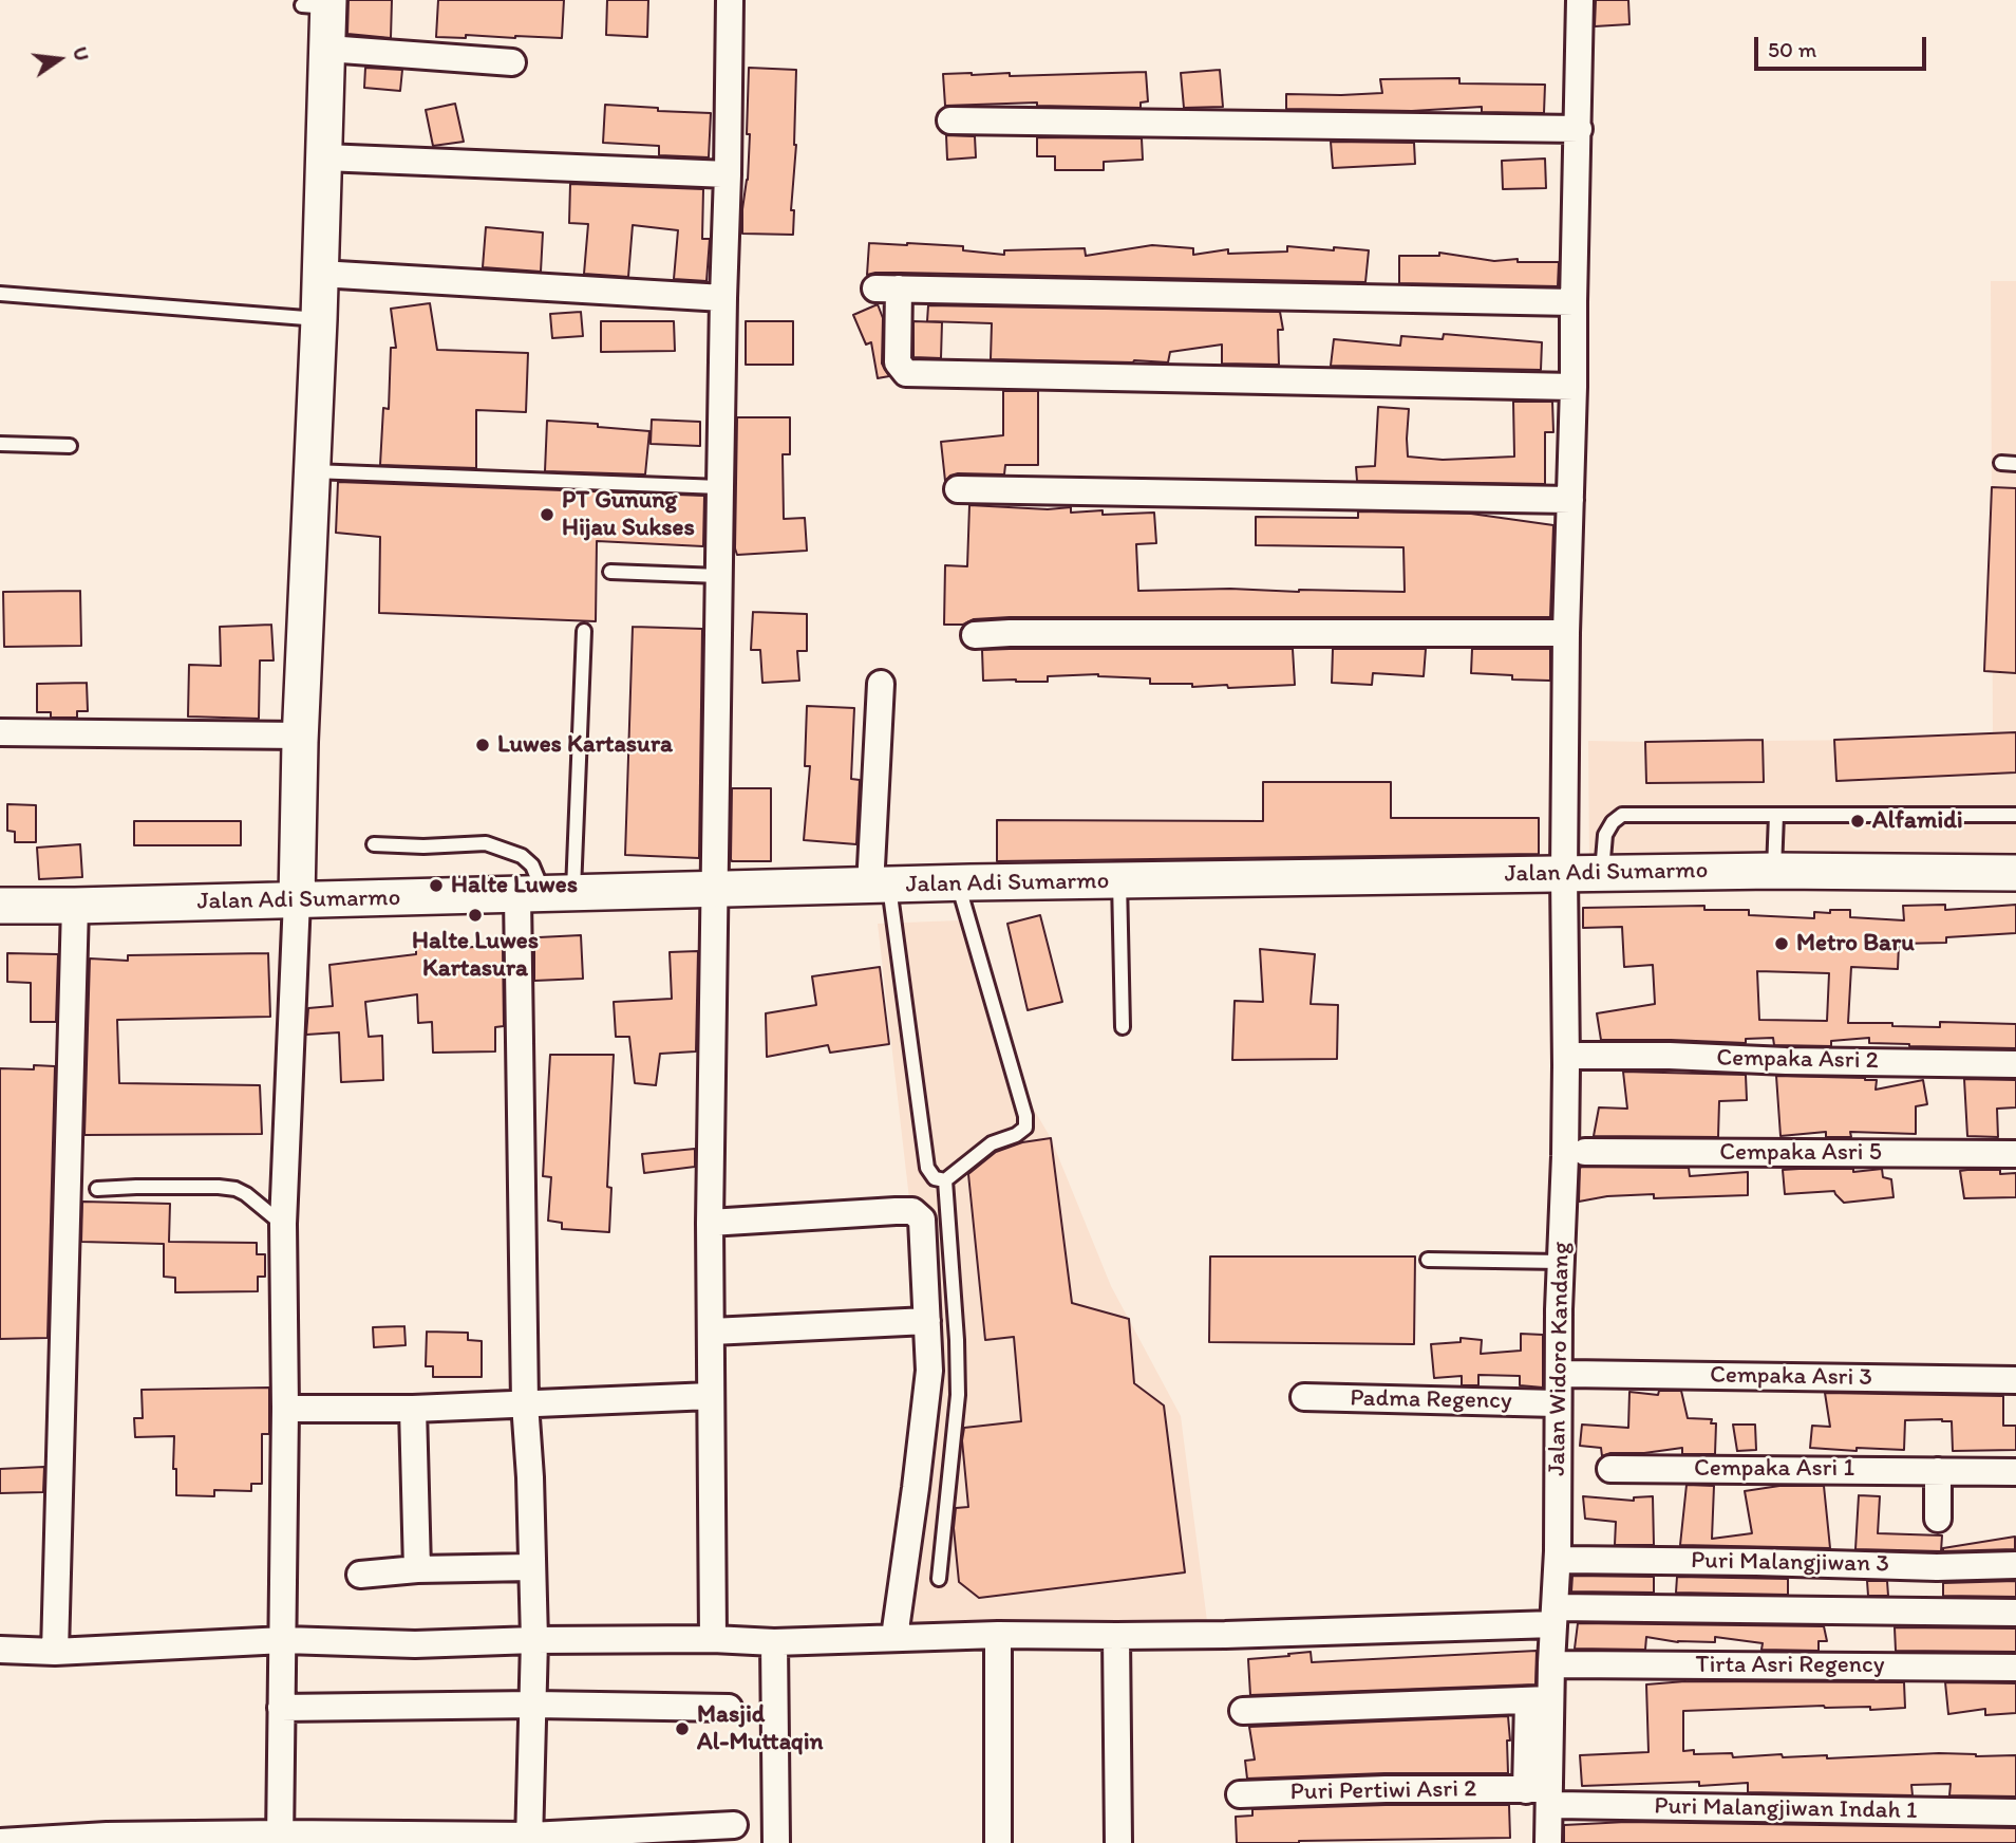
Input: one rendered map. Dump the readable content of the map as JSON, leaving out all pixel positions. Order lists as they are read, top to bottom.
{
  "streets": {
    "main road": ["Jalan Adi Sumarmo"],
    "street": [
      "Cempaka Asri 2",
      "Cempaka Asri 5",
      "Jalan Widoro Kandang",
      "Cempaka Asri 3",
      "Padma Regency",
      "Cempaka Asri 1",
      "Puri Malangjiwan 3",
      "Tirta Asri Regency",
      "Puri Pertiwi Asri 2",
      "Puri Malangjiwan Indah 1"
    ]
  },
  "crossings": [
    ["Jalan Adi Sumarmo", "Jalan Widoro Kandang"],
    ["Jalan Widoro Kandang", "Padma Regency"],
    ["Jalan Widoro Kandang", "Puri Pertiwi Asri 2"],
    ["Jalan Widoro Kandang", "Puri Malangjiwan Indah 1"],
    ["Puri Pertiwi Asri 2", "Puri Malangjiwan Indah 1"]
  ],
  "places": [
    "PT Gunung Hijau Sukses",
    "Luwes Kartasura",
    "Alfamidi",
    "Halte Luwes",
    "Halte Luwes Kartasura",
    "Metro Baru",
    "Masjid Al-Muttaqin"
  ],
  "scale_bar": "50 m",
  "north": "right"
}
